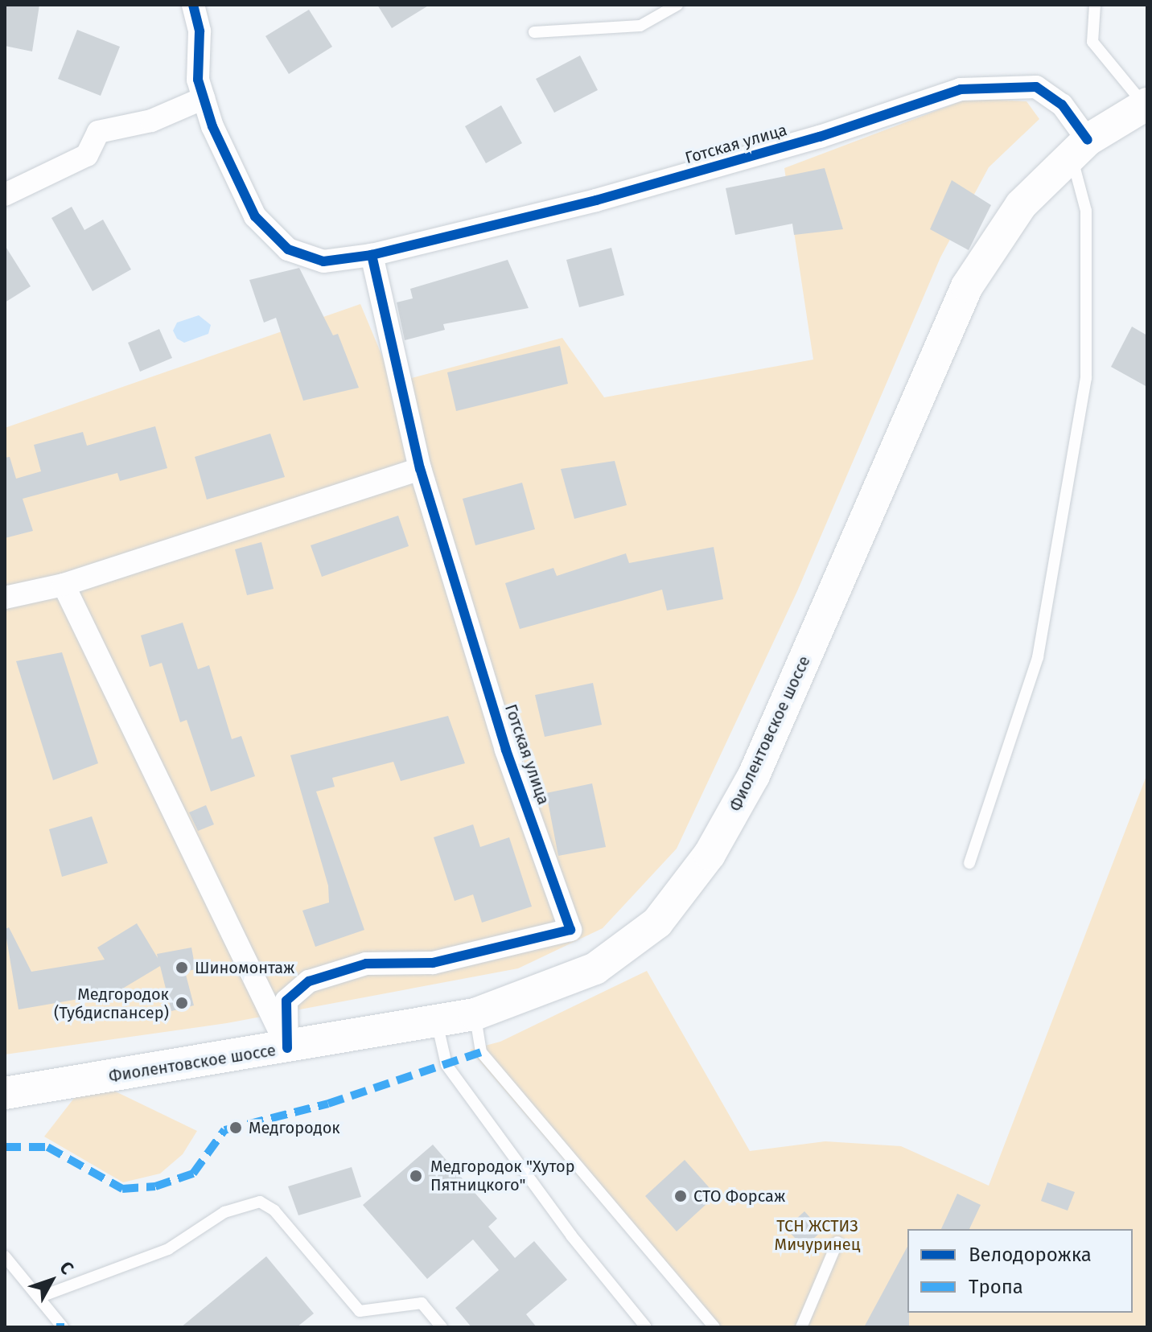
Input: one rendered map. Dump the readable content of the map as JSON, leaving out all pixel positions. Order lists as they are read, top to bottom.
{
  "streets": {
    "main road": ["Фиолентовское шоссе"],
    "street": ["Готская улица"]
  },
  "crossings": [
    ["Готская улица", "Фиолентовское шоссе"]
  ],
  "parks": ["ТСН ЖСТИЗ Мичуринец"],
  "places": [
    "Шиномонтаж",
    "Медгородок (Тубдиспансер)",
    "Медгородок",
    "Медгородок \"Хутор Пятницкого\"",
    "СТО Форсаж"
  ],
  "legend": ["Велодорожка", "Тропа"],
  "north": "top right"
}
